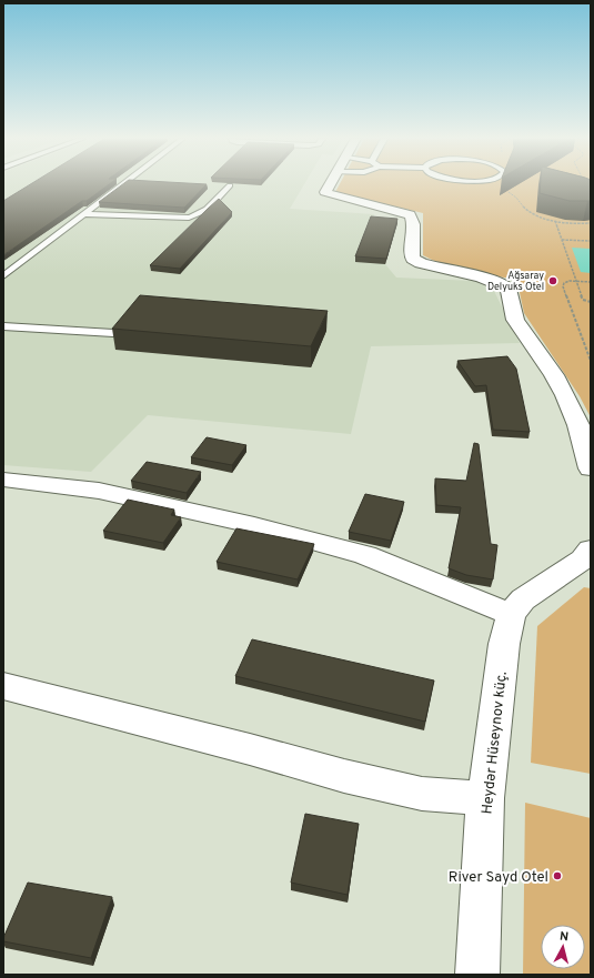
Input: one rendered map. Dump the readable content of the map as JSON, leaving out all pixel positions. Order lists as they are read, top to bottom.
{
  "streets": {
    "street": ["Heydər Hüseynov küç."]
  },
  "places": ["Ağsaray Delyuks Otel", "River Sayd Otel"],
  "north": "top"
}
